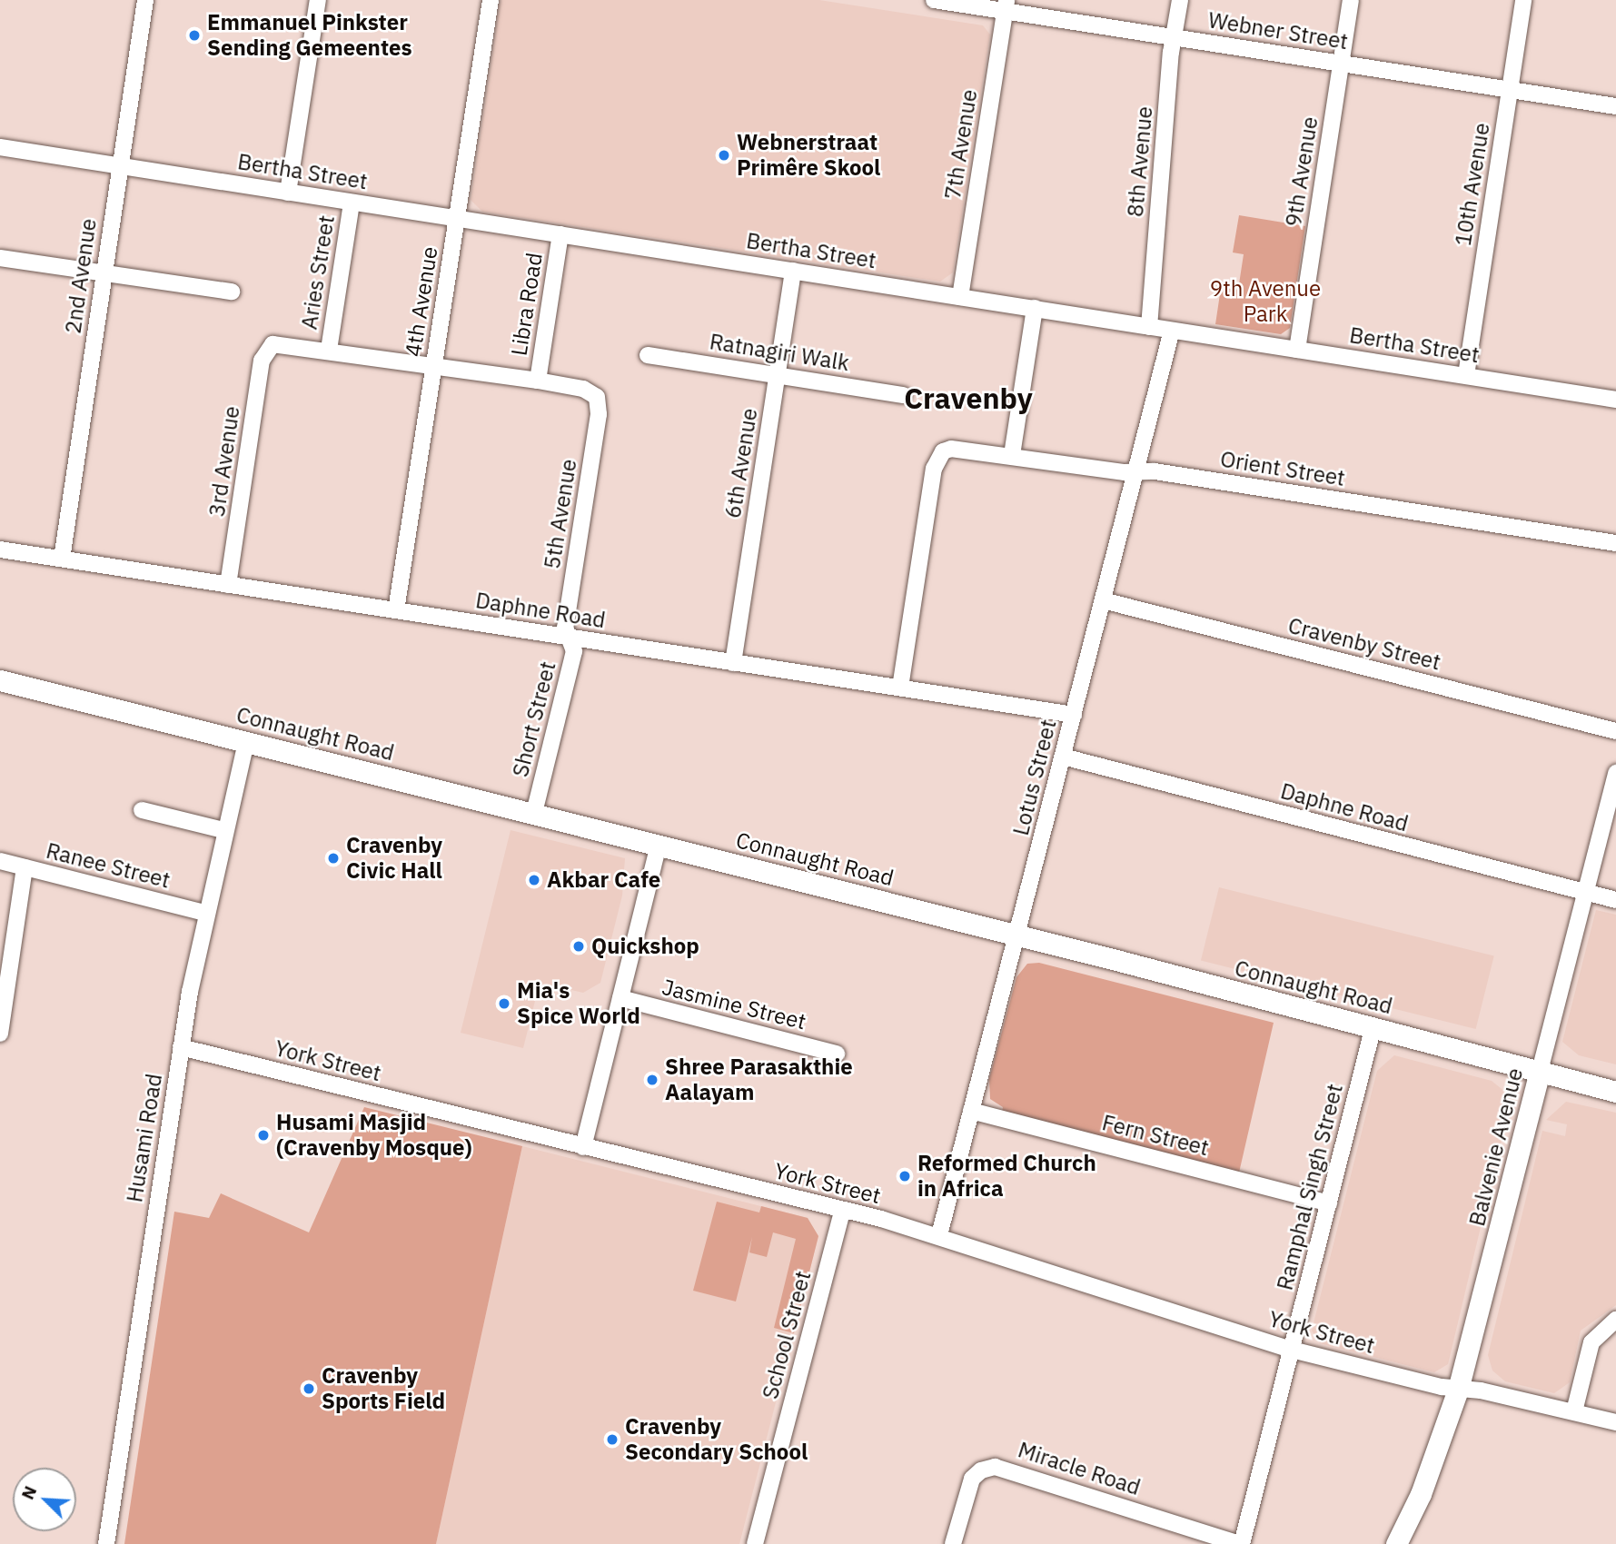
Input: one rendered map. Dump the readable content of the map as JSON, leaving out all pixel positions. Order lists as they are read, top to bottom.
{
  "streets": {
    "street": [
      "Webner Street",
      "7th Avenue",
      "8th Avenue",
      "Bertha Street",
      "9th Avenue",
      "10th Avenue",
      "Aries Street",
      "2nd Avenue",
      "4th Avenue",
      "Libra Road",
      "Ratnagiri Walk",
      "3rd Avenue",
      "6th Avenue",
      "Orient Street",
      "5th Avenue",
      "Daphne Road",
      "Cravenby Street",
      "Short Street",
      "Connaught Road",
      "Lotus Street",
      "Ranee Street",
      "Jasmine Street",
      "York Street",
      "Fern Street",
      "Husami Road",
      "Balvenie Avenue",
      "Ramphal Singh Street",
      "School Street",
      "Miracle Road"
    ]
  },
  "crossings": [
    ["Webner Street", "7th Avenue"],
    ["Webner Street", "8th Avenue"],
    ["Webner Street", "9th Avenue"],
    ["Webner Street", "10th Avenue"],
    ["7th Avenue", "Bertha Street"],
    ["8th Avenue", "Bertha Street"],
    ["Bertha Street", "9th Avenue"],
    ["Bertha Street", "10th Avenue"],
    ["Bertha Street", "Aries Street"],
    ["Bertha Street", "2nd Avenue"],
    ["Bertha Street", "4th Avenue"],
    ["Bertha Street", "Libra Road"],
    ["Bertha Street", "6th Avenue"],
    ["Bertha Street", "Lotus Street"],
    ["Aries Street", "3rd Avenue"],
    ["2nd Avenue", "Daphne Road"],
    ["4th Avenue", "Daphne Road"],
    ["Libra Road", "5th Avenue"],
    ["Ratnagiri Walk", "6th Avenue"],
    ["3rd Avenue", "Daphne Road"],
    ["6th Avenue", "Daphne Road"],
    ["Orient Street", "Daphne Road"],
    ["Orient Street", "Lotus Street"],
    ["5th Avenue", "Daphne Road"],
    ["5th Avenue", "Short Street"],
    ["Daphne Road", "Short Street"],
    ["Daphne Road", "Lotus Street"],
    ["Daphne Road", "Balvenie Avenue"],
    ["Cravenby Street", "Lotus Street"],
    ["Short Street", "Connaught Road"],
    ["Connaught Road", "Lotus Street"],
    ["Connaught Road", "Husami Road"],
    ["Connaught Road", "Balvenie Avenue"],
    ["Connaught Road", "Ramphal Singh Street"],
    ["Lotus Street", "York Street"],
    ["Lotus Street", "Fern Street"],
    ["Ranee Street", "Husami Road"],
    ["York Street", "Husami Road"],
    ["York Street", "Balvenie Avenue"],
    ["York Street", "Ramphal Singh Street"],
    ["York Street", "School Street"],
    ["Fern Street", "Ramphal Singh Street"],
    ["Ramphal Singh Street", "Miracle Road"]
  ],
  "districts": ["Cravenby"],
  "parks": ["9th Avenue Park"],
  "places": [
    "Emmanuel Pinkster Sending Gemeentes",
    "Webnerstraat Primêre Skool",
    "Cravenby Civic Hall",
    "Akbar Cafe",
    "Quickshop",
    "Mia's Spice World",
    "Shree Parasakthie Aalayam",
    "Husami Masjid (Cravenby Mosque)",
    "Reformed Church in Africa",
    "Cravenby Sports Field",
    "Cravenby Secondary School"
  ],
  "north": "top left"
}
